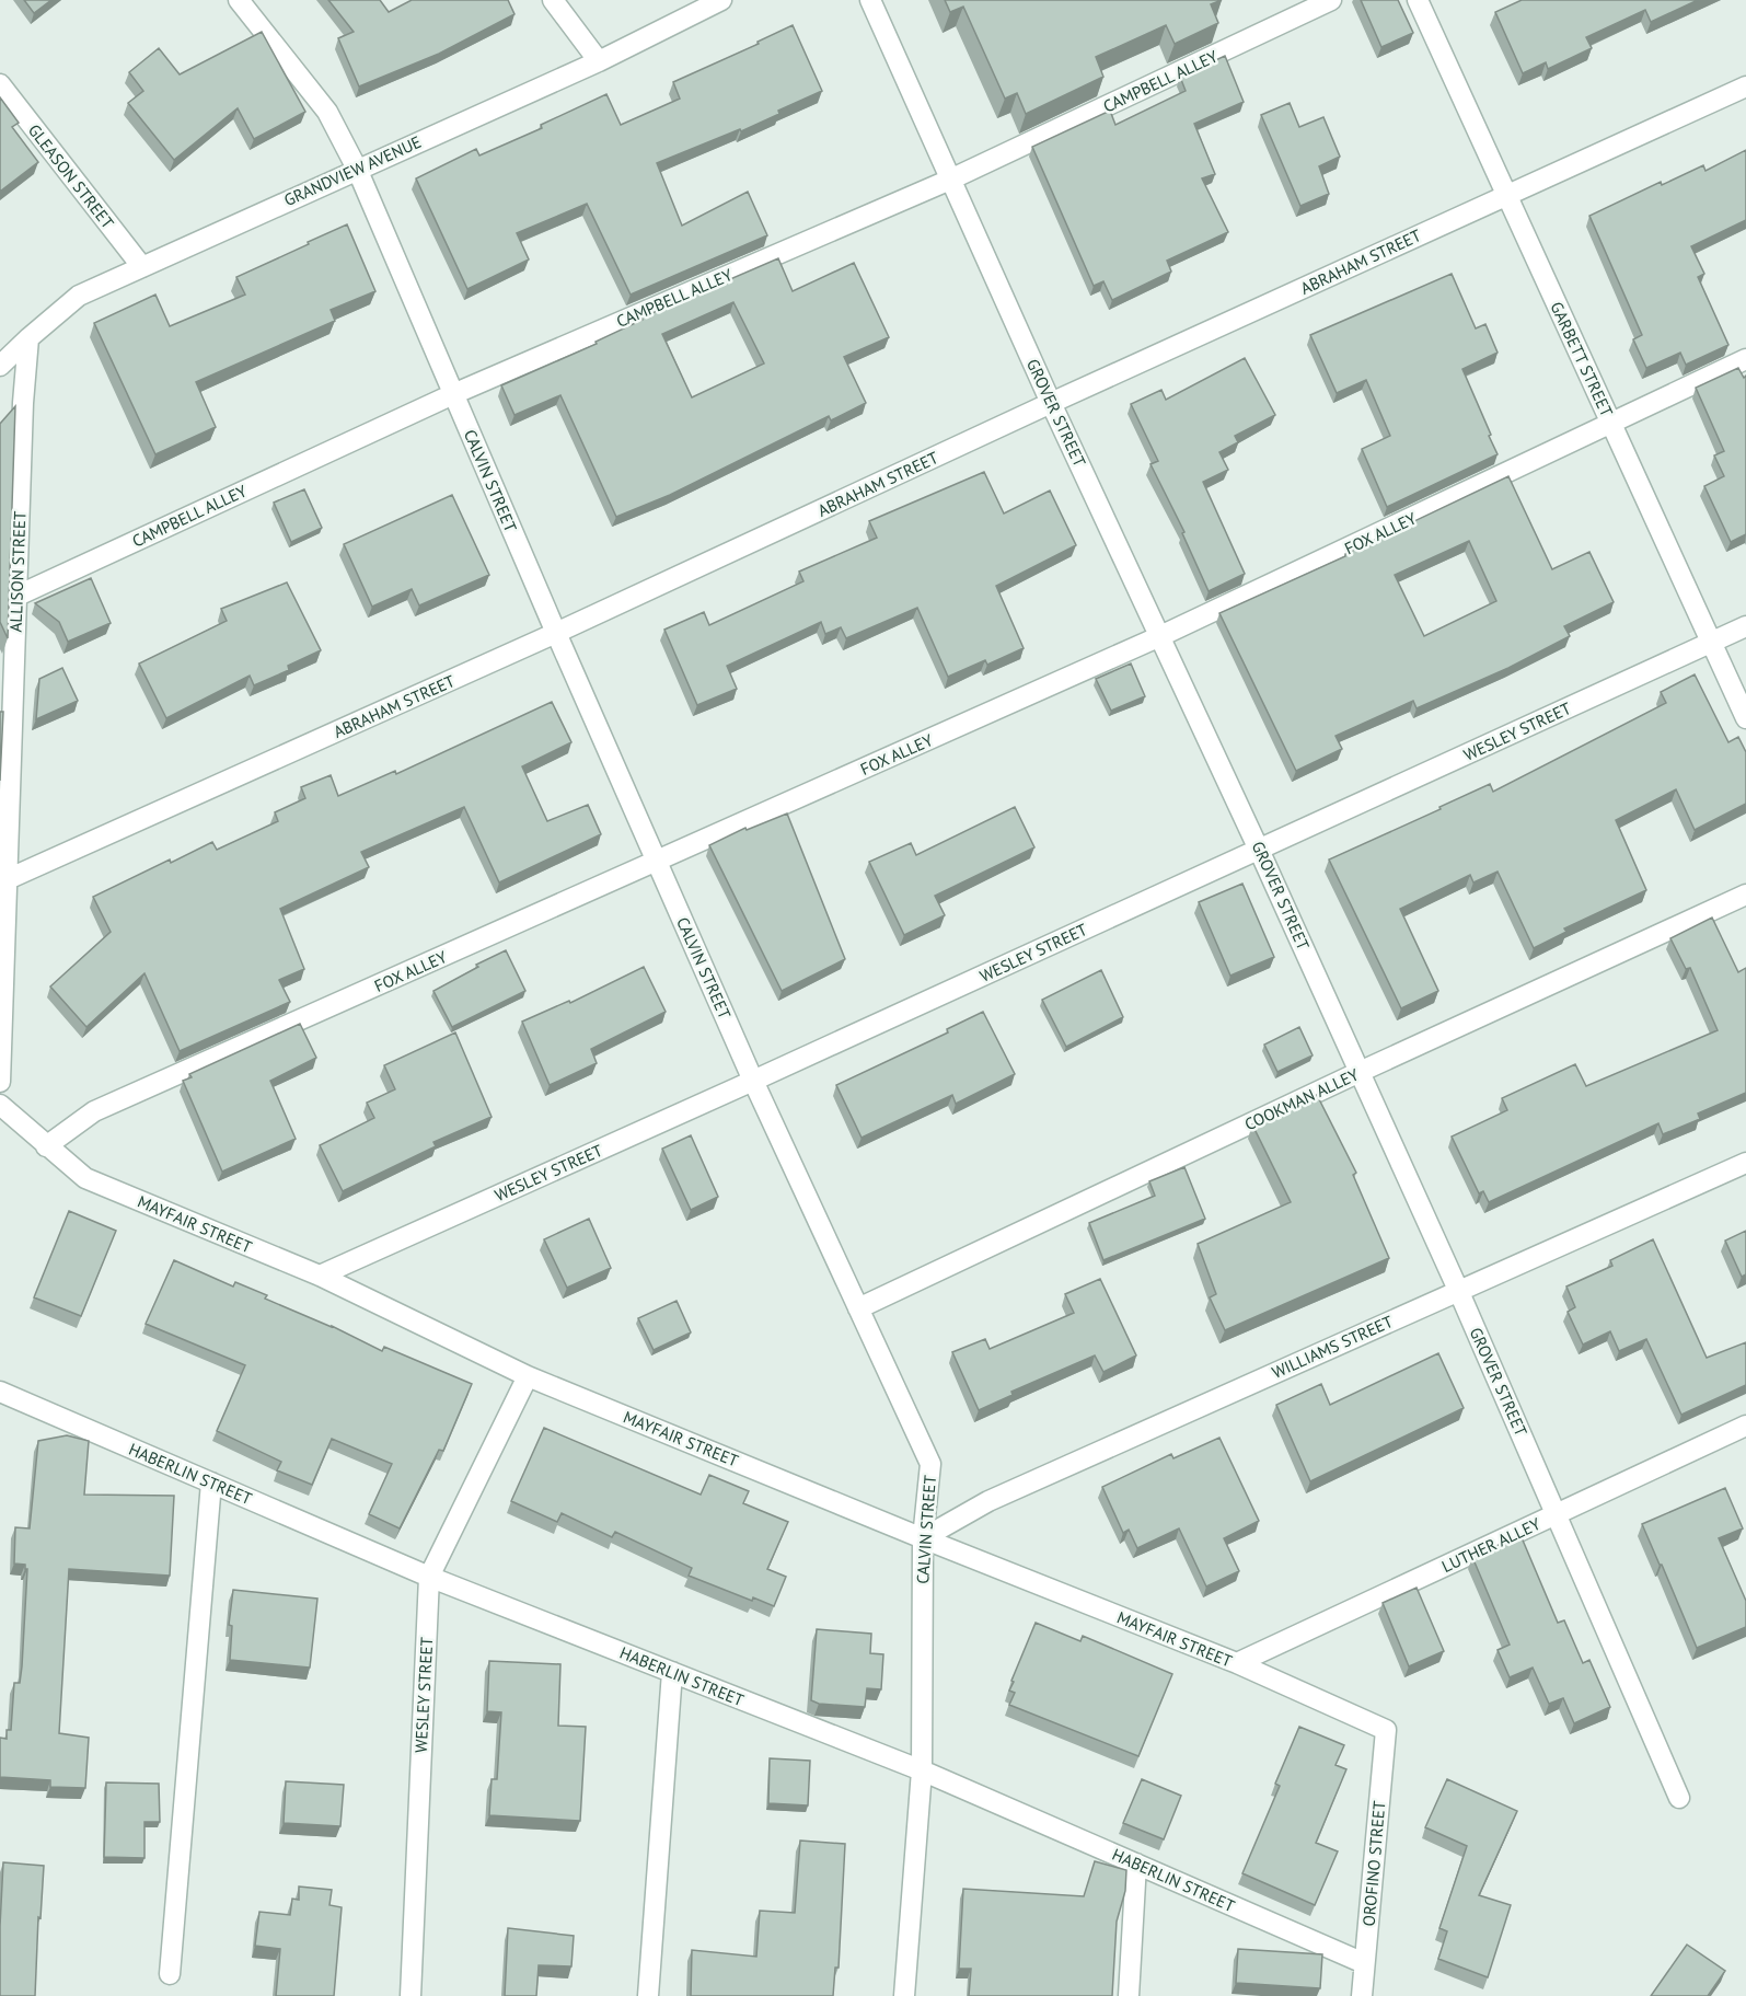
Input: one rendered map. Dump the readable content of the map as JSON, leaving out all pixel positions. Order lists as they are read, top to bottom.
{
  "streets": {
    "street": [
      "CAMPBELL ALLEY",
      "GRANDVIEW AVENUE",
      "GLEASON STREET",
      "ABRAHAM STREET",
      "GARBETT STREET",
      "GROVER STREET",
      "CALVIN STREET",
      "FOX ALLEY",
      "ALLISON STREET",
      "WESLEY STREET",
      "COOKMAN ALLEY",
      "MAYFAIR STREET",
      "WILLIAMS STREET",
      "HABERLIN STREET",
      "LUTHER ALLEY",
      "OROFINO STREET"
    ]
  },
  "crossings": [
    ["CAMPBELL ALLEY", "GROVER STREET"],
    ["CAMPBELL ALLEY", "CALVIN STREET"],
    ["CAMPBELL ALLEY", "ALLISON STREET"],
    ["GRANDVIEW AVENUE", "GLEASON STREET"],
    ["GRANDVIEW AVENUE", "CALVIN STREET"],
    ["GRANDVIEW AVENUE", "ALLISON STREET"],
    ["ABRAHAM STREET", "GARBETT STREET"],
    ["ABRAHAM STREET", "GROVER STREET"],
    ["ABRAHAM STREET", "CALVIN STREET"],
    ["ABRAHAM STREET", "ALLISON STREET"],
    ["GARBETT STREET", "FOX ALLEY"],
    ["GARBETT STREET", "WESLEY STREET"],
    ["GROVER STREET", "FOX ALLEY"],
    ["GROVER STREET", "WESLEY STREET"],
    ["GROVER STREET", "COOKMAN ALLEY"],
    ["GROVER STREET", "WILLIAMS STREET"],
    ["GROVER STREET", "LUTHER ALLEY"],
    ["CALVIN STREET", "FOX ALLEY"],
    ["CALVIN STREET", "WESLEY STREET"],
    ["CALVIN STREET", "COOKMAN ALLEY"],
    ["CALVIN STREET", "MAYFAIR STREET"],
    ["CALVIN STREET", "WILLIAMS STREET"],
    ["CALVIN STREET", "HABERLIN STREET"],
    ["FOX ALLEY", "MAYFAIR STREET"],
    ["WESLEY STREET", "MAYFAIR STREET"],
    ["WESLEY STREET", "HABERLIN STREET"],
    ["MAYFAIR STREET", "WILLIAMS STREET"],
    ["MAYFAIR STREET", "LUTHER ALLEY"],
    ["MAYFAIR STREET", "OROFINO STREET"],
    ["HABERLIN STREET", "OROFINO STREET"]
  ]
}
